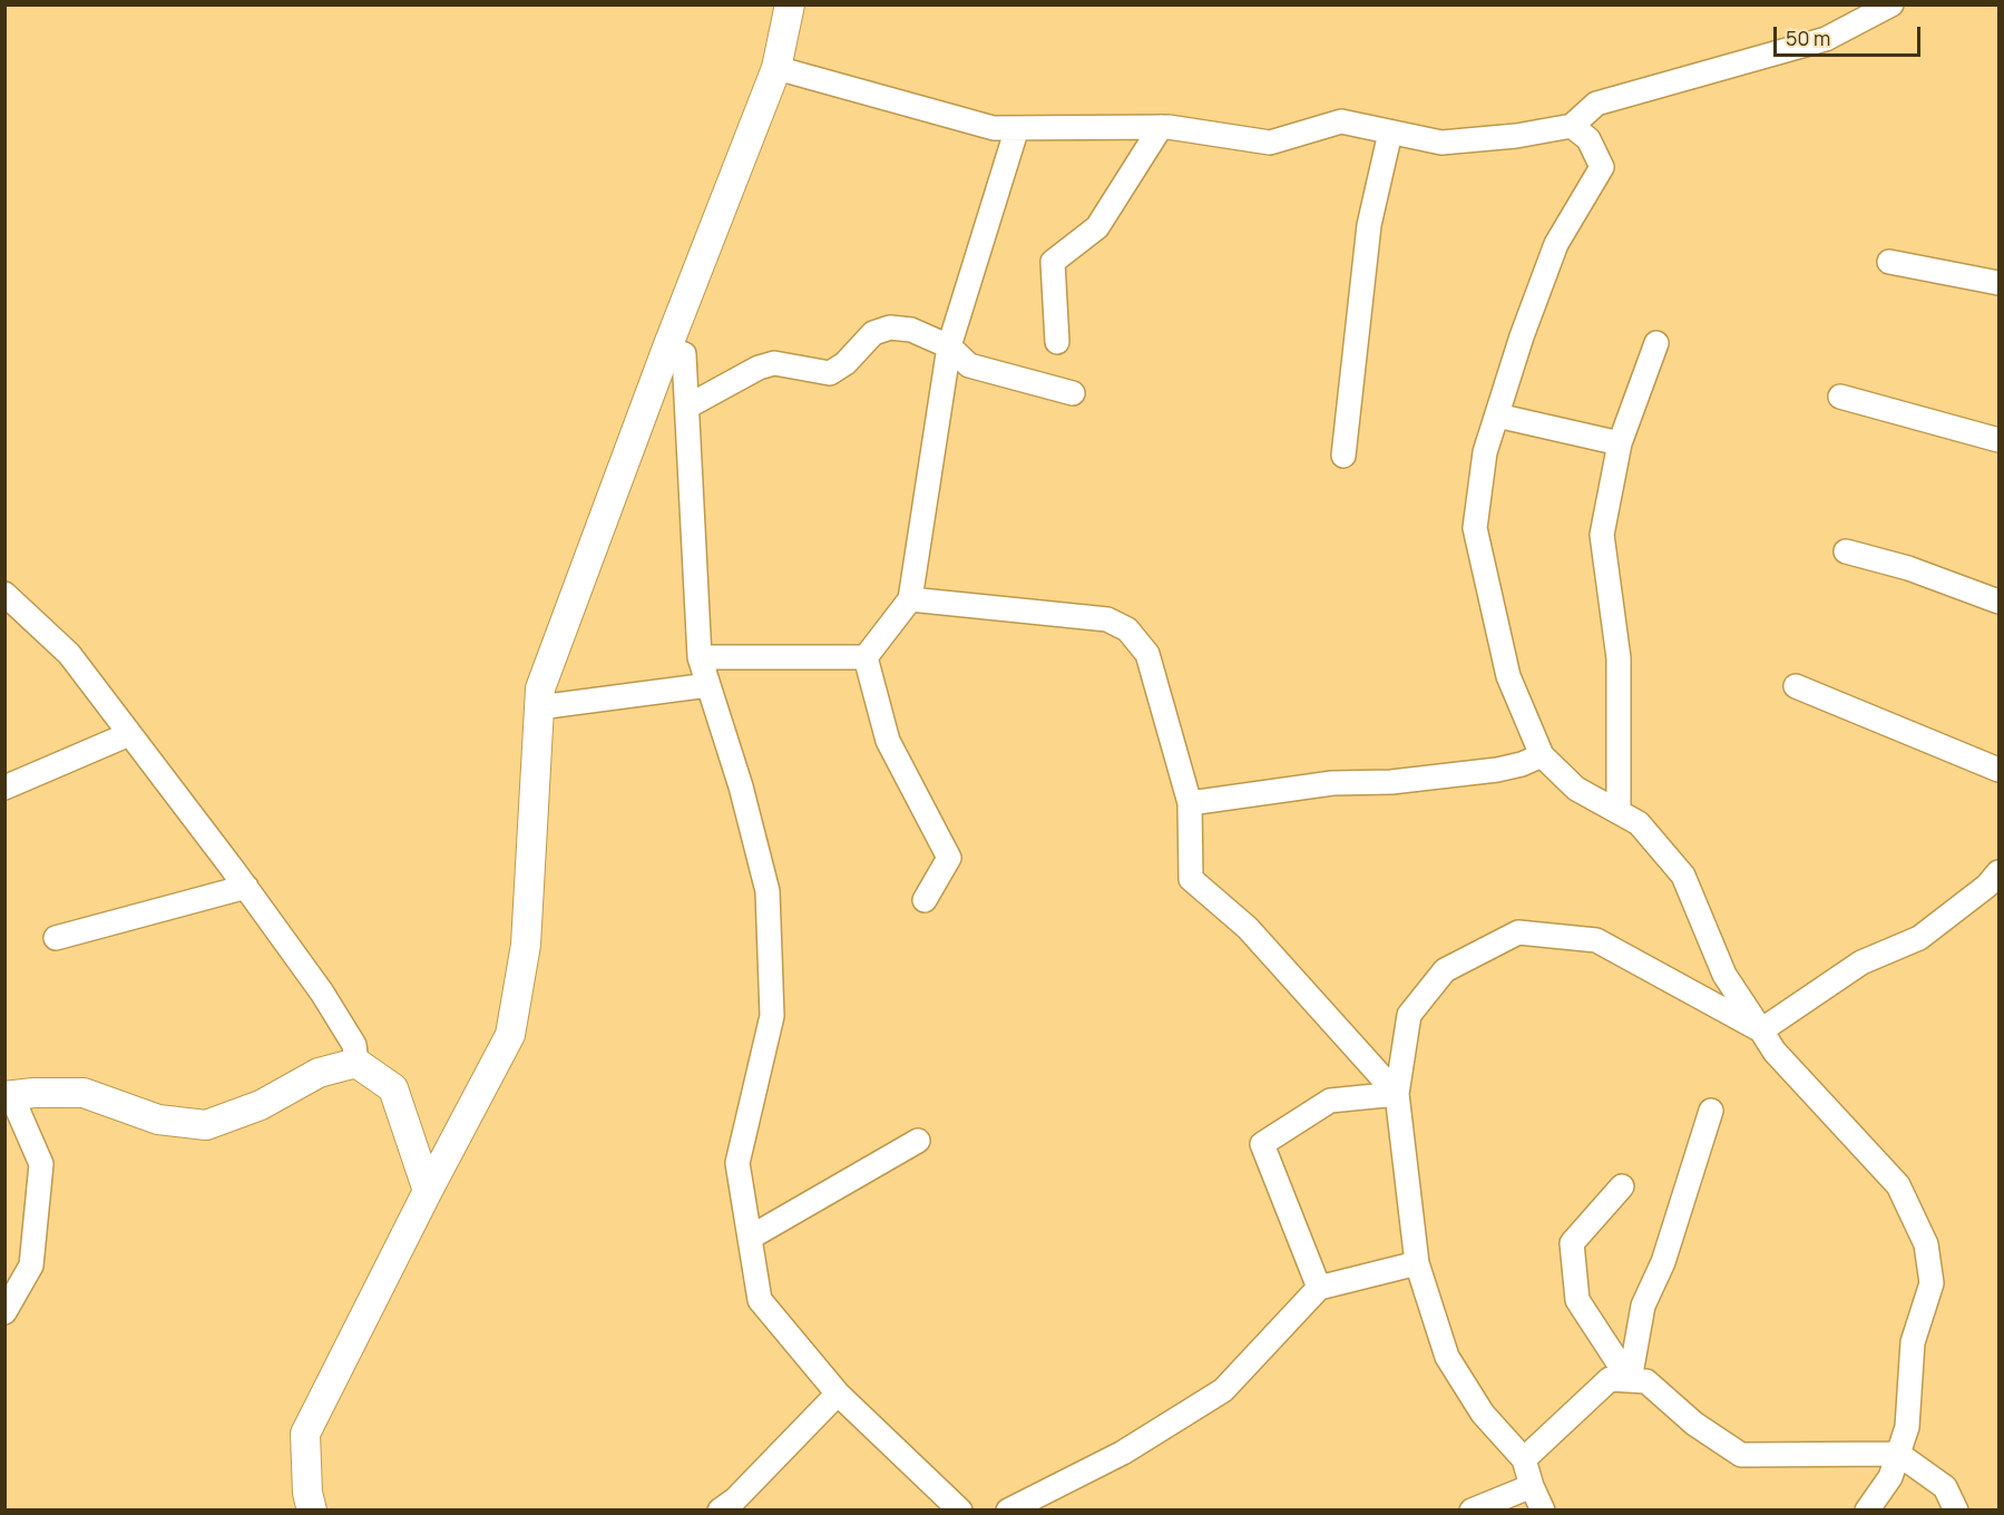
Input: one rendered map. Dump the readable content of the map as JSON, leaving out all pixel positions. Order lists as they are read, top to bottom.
{
  "scale_bar": "50 m"
}
